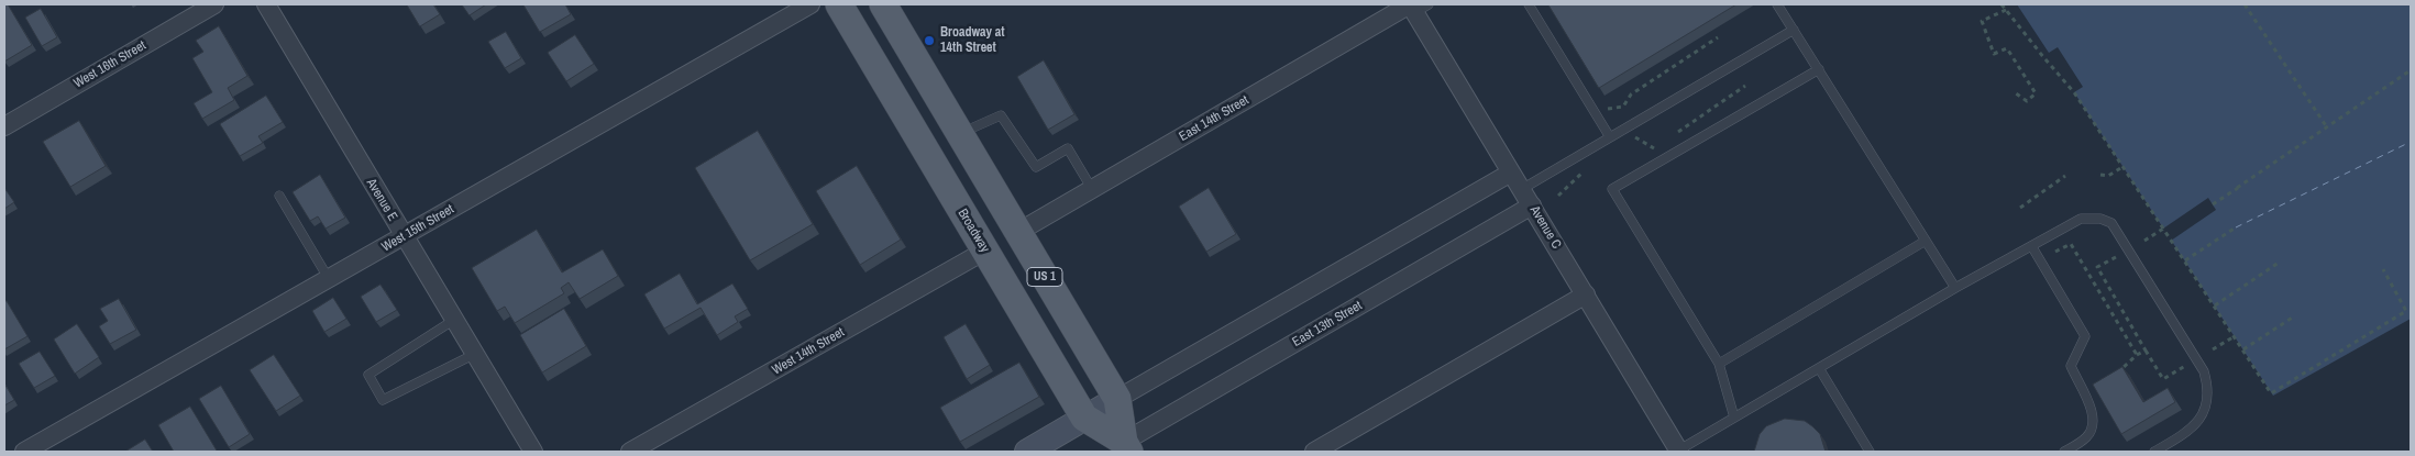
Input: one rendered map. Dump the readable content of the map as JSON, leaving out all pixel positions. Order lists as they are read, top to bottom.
{
  "streets": {
    "main road": ["Broadway", "US 1"],
    "street": [
      "West 16th Street",
      "East 14th Street",
      "Avenue E",
      "Avenue C",
      "West 15th Street",
      "East 13th Street",
      "West 14th Street"
    ]
  },
  "crossings": [
    ["East 14th Street", "Avenue C"],
    ["East 14th Street", "US 1"],
    ["Avenue E", "West 15th Street"],
    ["Avenue C", "East 13th Street"],
    ["Broadway", "US 1"],
    ["Broadway", "East 13th Street"],
    ["Broadway", "West 14th Street"],
    ["US 1", "East 13th Street"]
  ],
  "places": ["Broadway at 14th Street"]
}
